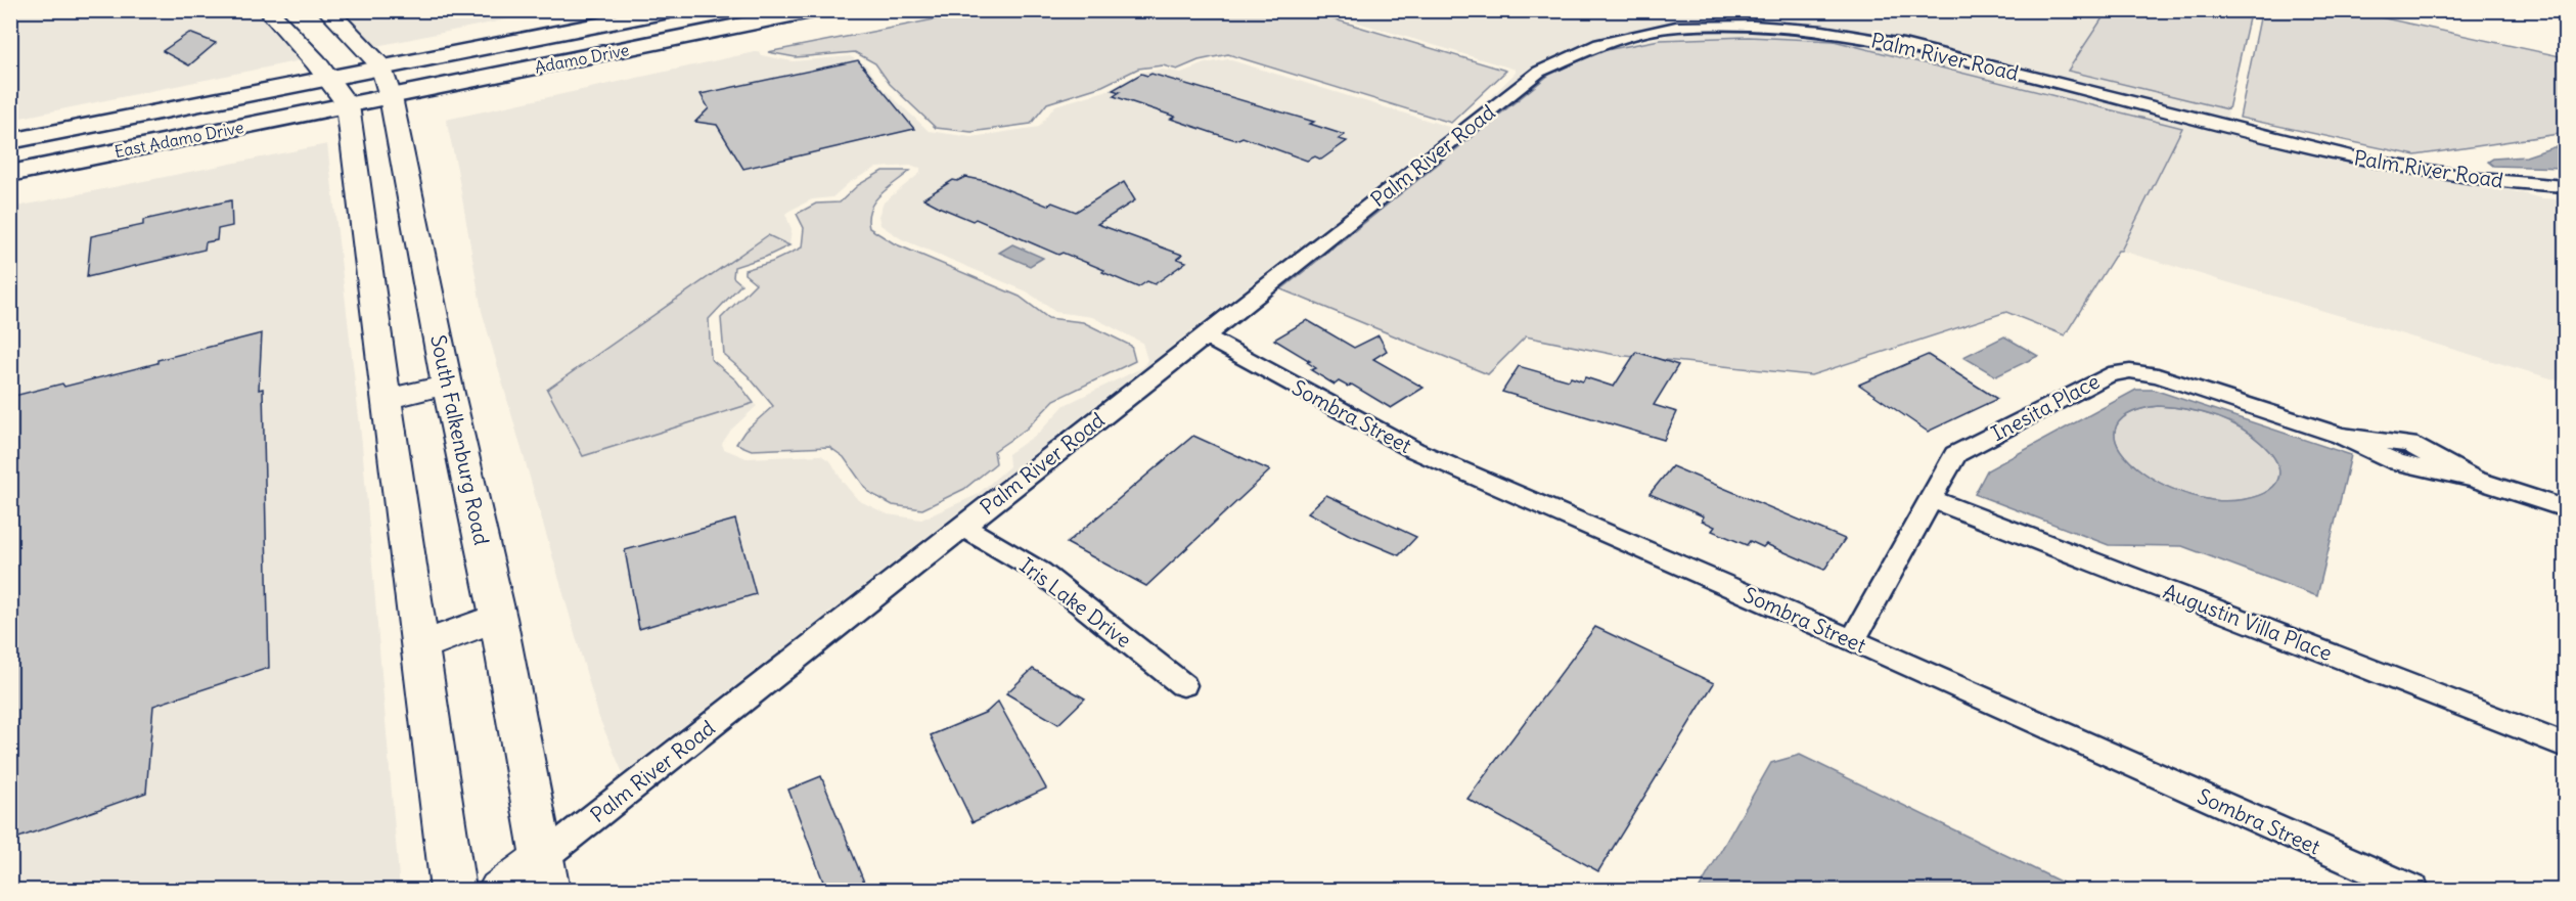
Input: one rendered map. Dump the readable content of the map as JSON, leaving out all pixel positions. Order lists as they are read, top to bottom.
{
  "streets": {
    "main road": ["Adamo Drive", "East Adamo Drive"],
    "street": [
      "Palm River Road",
      "Inesita Place",
      "Sombra Street",
      "South Falkenburg Road",
      "Iris Lake Drive",
      "Augustin Villa Place"
    ]
  },
  "crossings": [
    ["Palm River Road", "Sombra Street"],
    ["Palm River Road", "South Falkenburg Road"],
    ["Palm River Road", "Iris Lake Drive"],
    ["Adamo Drive", "East Adamo Drive"],
    ["Adamo Drive", "South Falkenburg Road"],
    ["Inesita Place", "Sombra Street"],
    ["Inesita Place", "Augustin Villa Place"]
  ]
}
